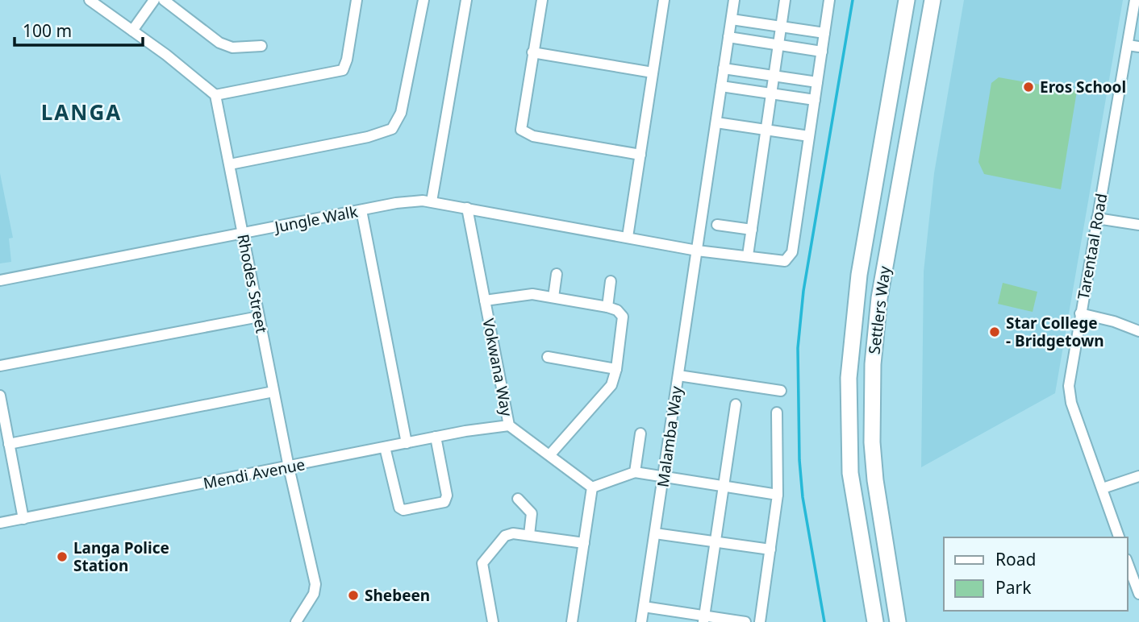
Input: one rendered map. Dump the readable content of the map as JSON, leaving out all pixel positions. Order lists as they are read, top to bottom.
{
  "streets": {
    "highway": ["Settlers Way"],
    "street": [
      "Jungle Walk",
      "Tarentaal Road",
      "Rhodes Street",
      "Vokwana Way",
      "Malamba Way",
      "Mendi Avenue"
    ]
  },
  "crossings": [
    ["Jungle Walk", "Rhodes Street"],
    ["Jungle Walk", "Vokwana Way"],
    ["Jungle Walk", "Malamba Way"],
    ["Rhodes Street", "Mendi Avenue"],
    ["Vokwana Way", "Mendi Avenue"]
  ],
  "districts": ["LANGA"],
  "places": [
    "Eros School",
    "Star College - Bridgetown",
    "Langa Police Station",
    "Shebeen"
  ],
  "legend": ["Road", "Park"],
  "scale_bar": "100 m"
}
